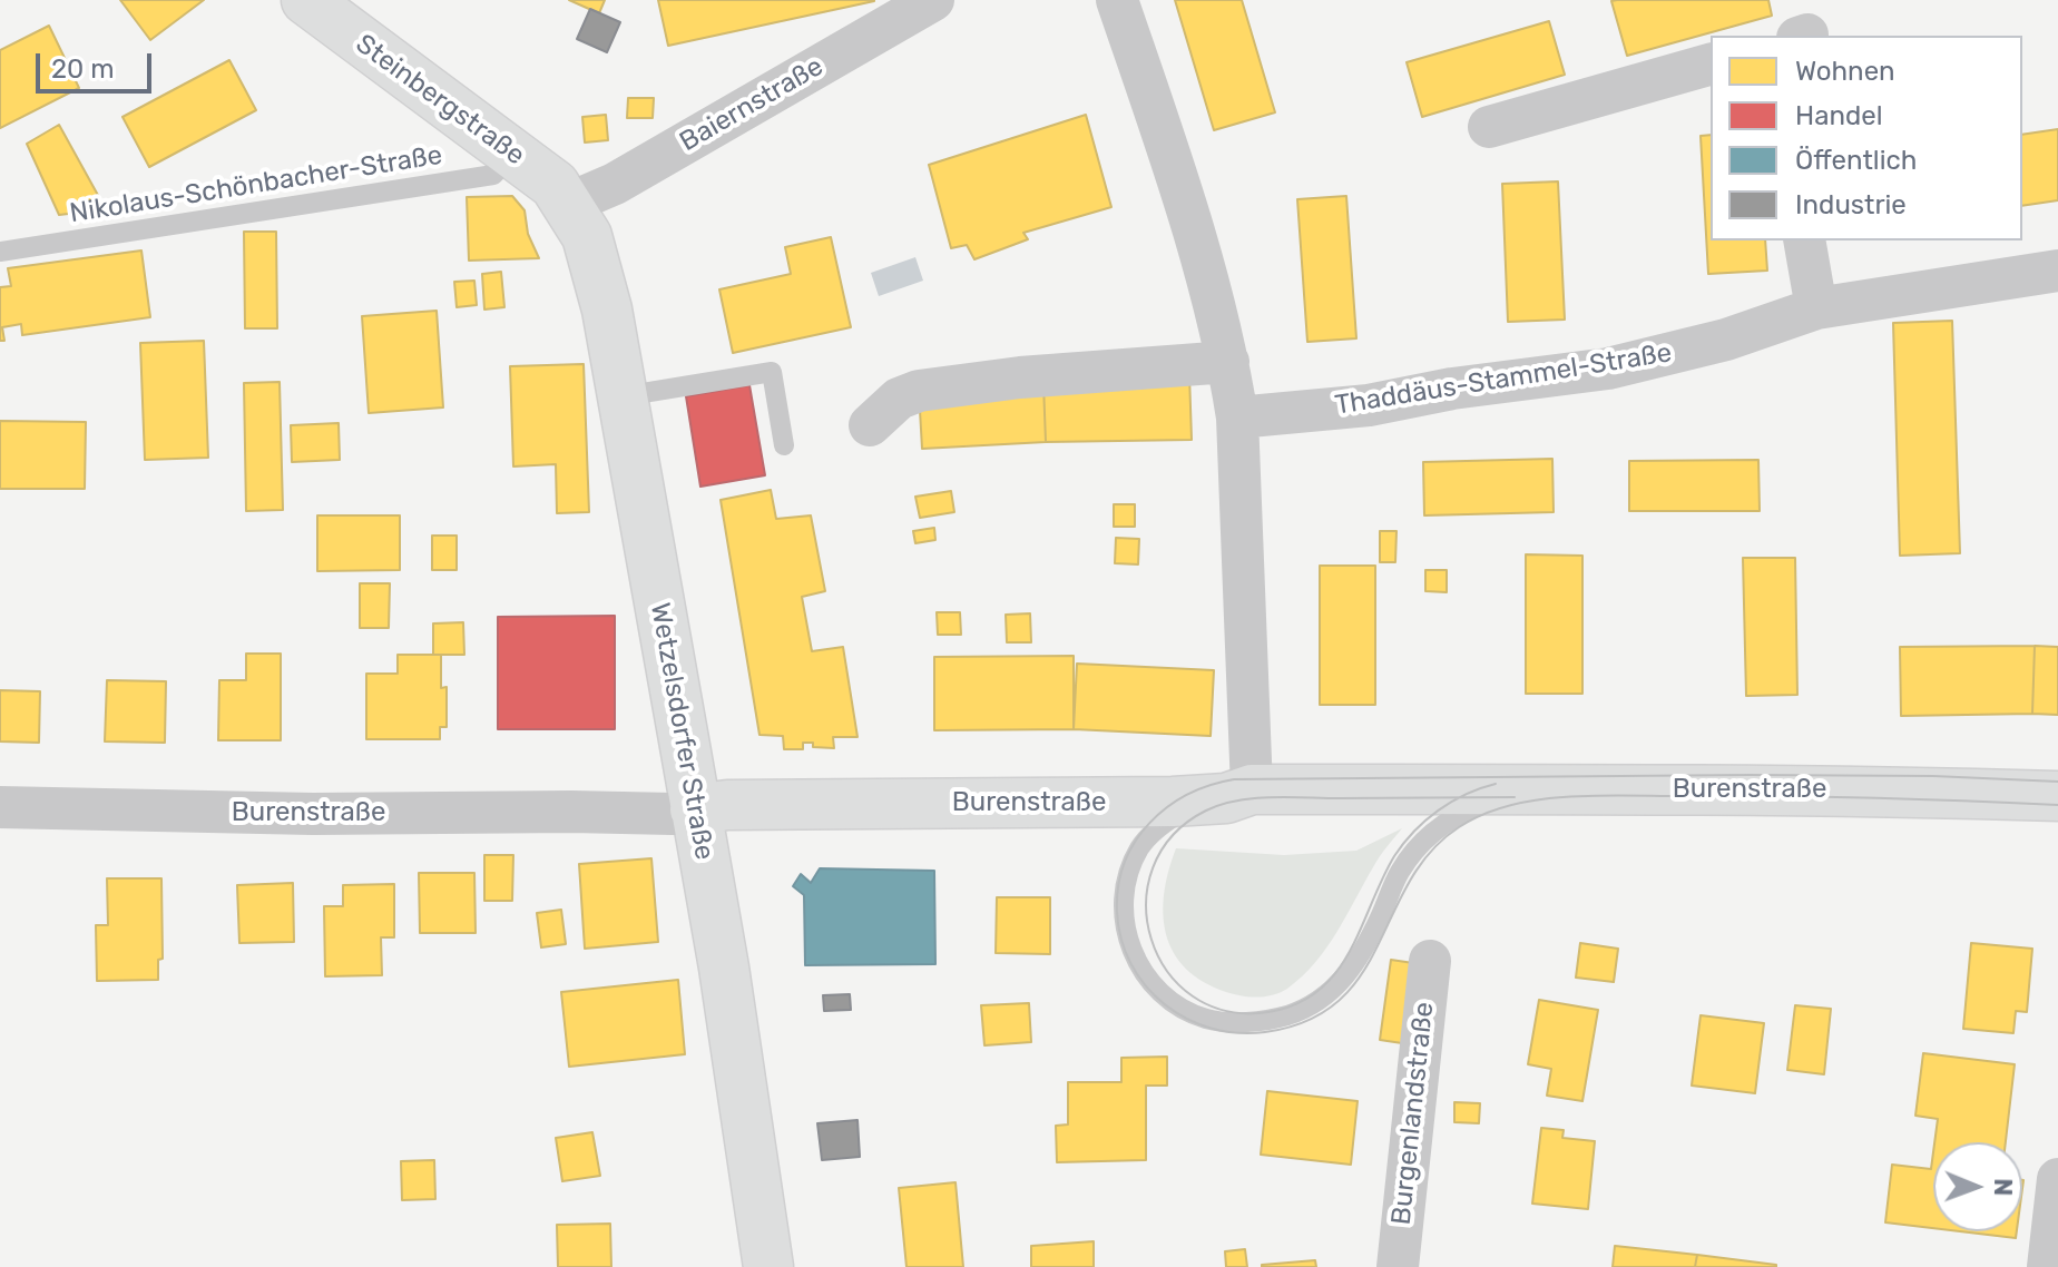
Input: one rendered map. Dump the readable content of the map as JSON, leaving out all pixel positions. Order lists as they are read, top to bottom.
{
  "streets": {
    "main road": ["Steinbergstraße", "Wetzelsdorfer Straße", "Burenstraße"],
    "street": ["Baiernstraße", "Thaddäus-Stammel-Straße", "Burgenlandstraße"],
    "lane": ["Nikolaus-Schönbacher-Straße"]
  },
  "crossings": [
    ["Steinbergstraße", "Baiernstraße"],
    ["Steinbergstraße", "Nikolaus-Schönbacher-Straße"],
    ["Steinbergstraße", "Wetzelsdorfer Straße"],
    ["Baiernstraße", "Wetzelsdorfer Straße"],
    ["Wetzelsdorfer Straße", "Burenstraße"]
  ],
  "legend": [
    "Wohnen",
    "Handel",
    "Öffentlich",
    "Industrie"
  ],
  "scale_bar": "20 m",
  "north": "right"
}
